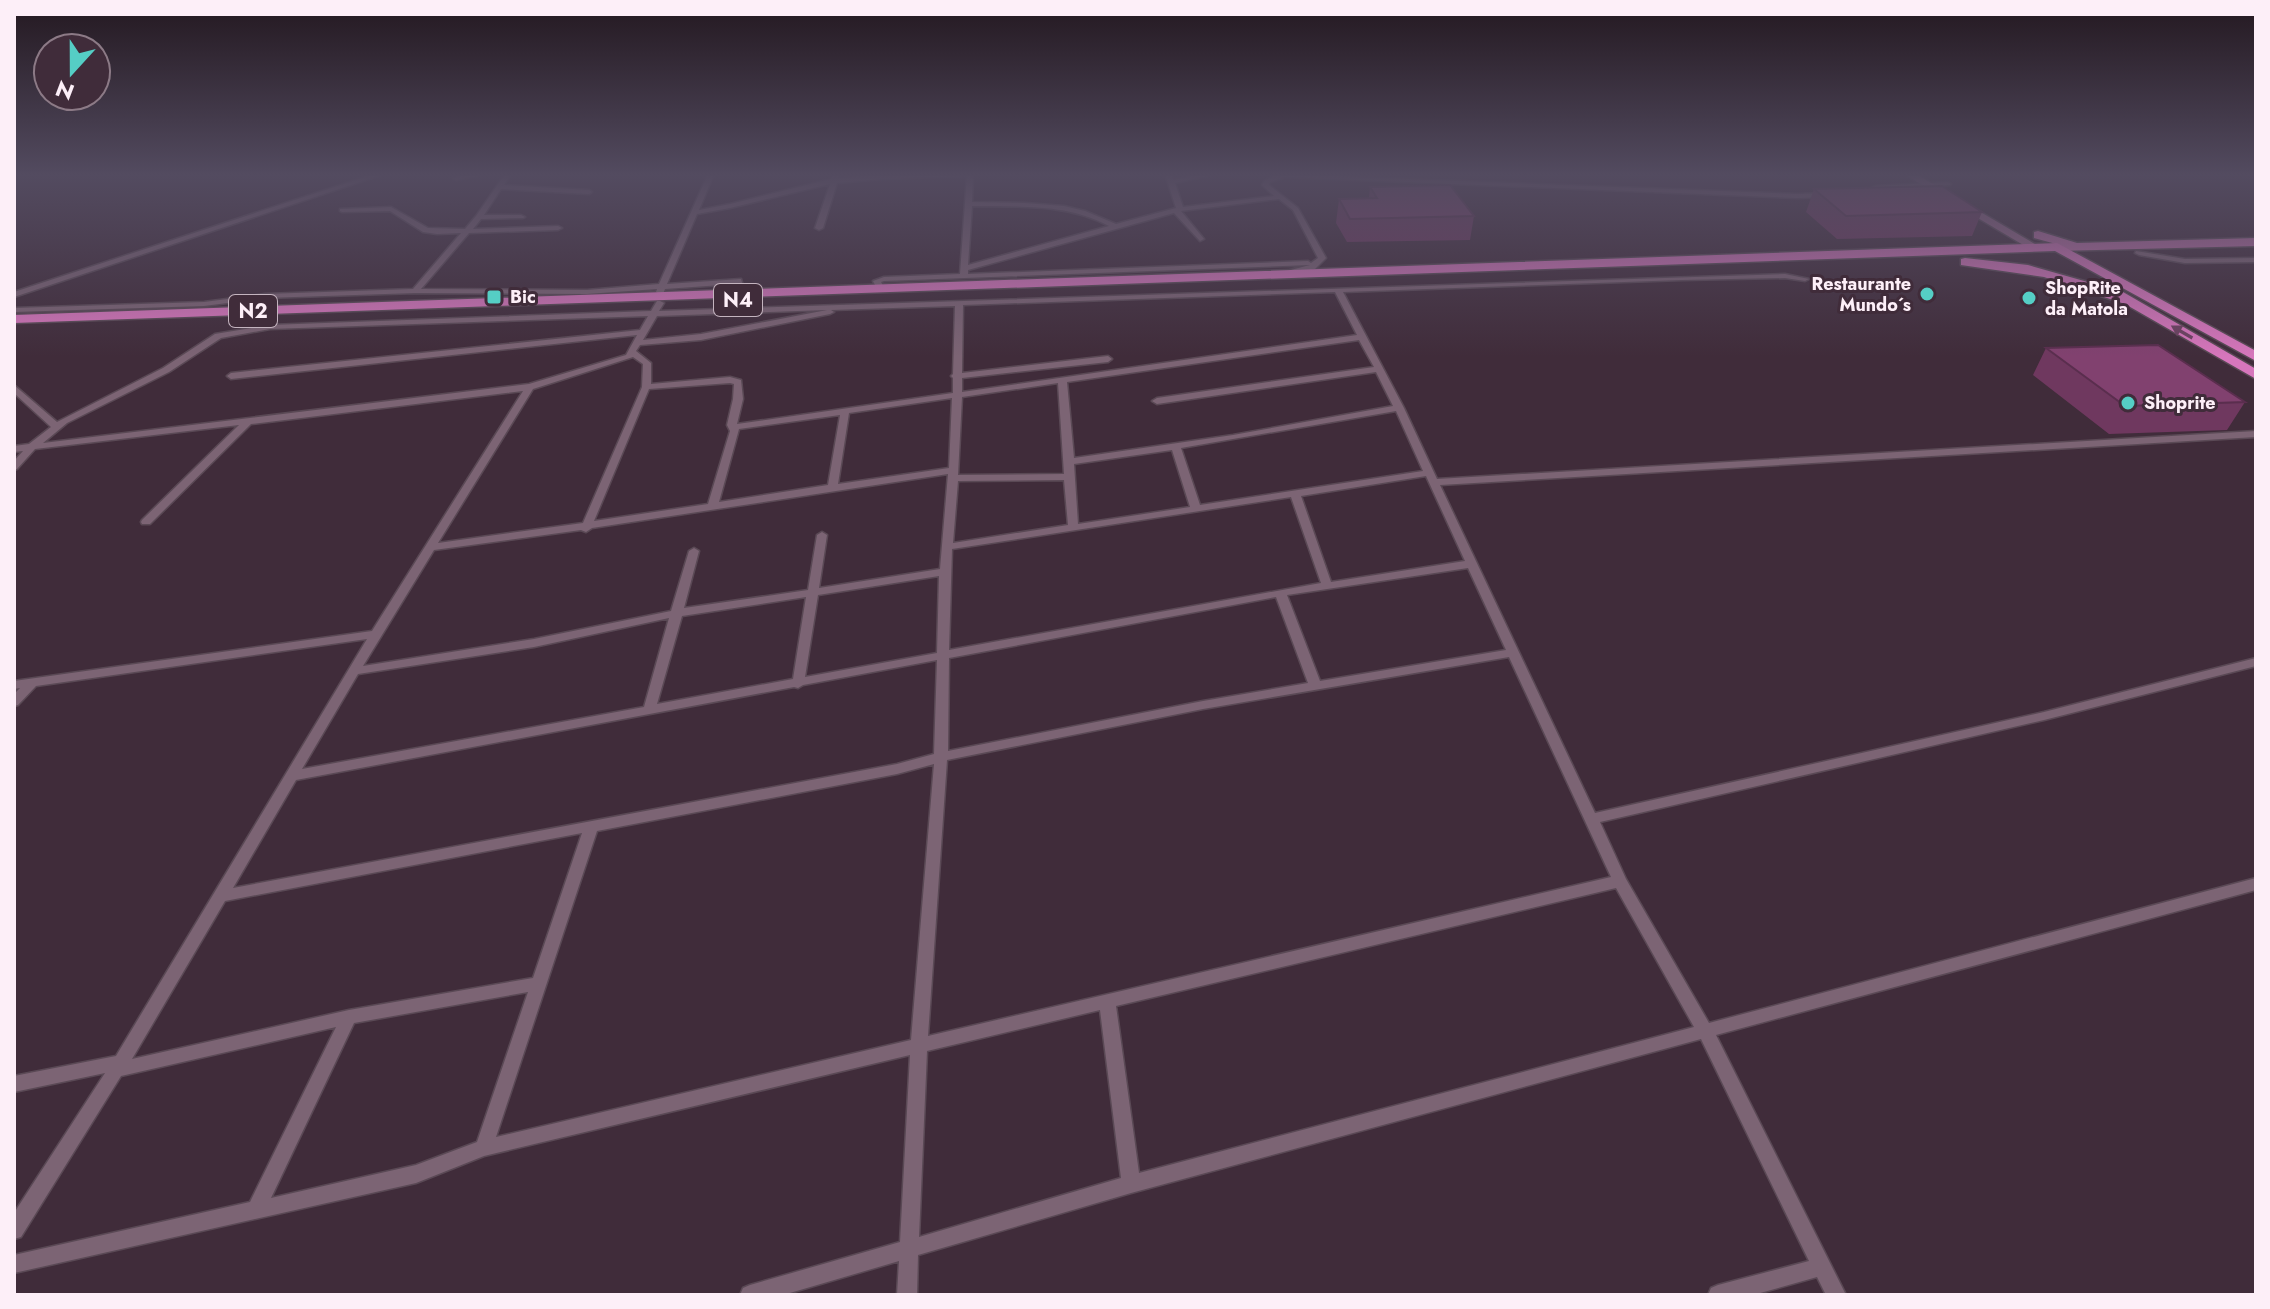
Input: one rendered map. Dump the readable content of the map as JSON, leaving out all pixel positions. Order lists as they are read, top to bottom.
{
  "streets": {
    "highway": ["N4", "N2"]
  },
  "crossings": [
    ["N4", "N2"]
  ],
  "places": {
    "other": ["Restaurante Mundo´s", "ShopRite da Matola", "Shoprite"],
    "transit": ["Bic"]
  },
  "north": "bottom"
}
